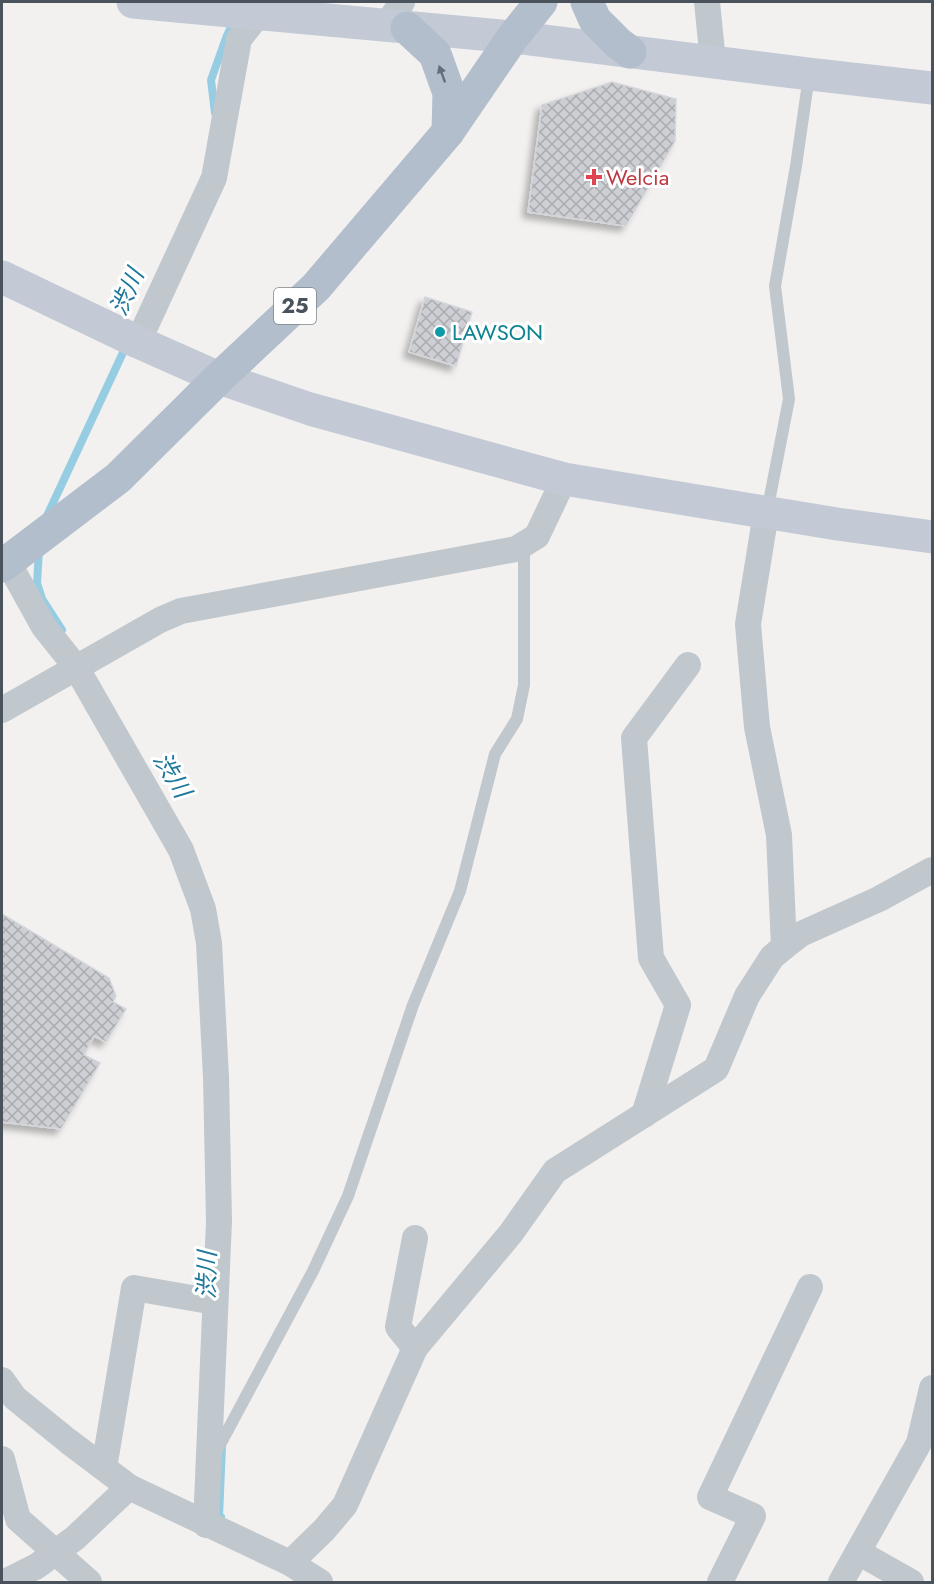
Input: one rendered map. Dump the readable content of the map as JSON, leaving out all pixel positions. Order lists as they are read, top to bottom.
{
  "streets": {
    "main road": ["25"]
  },
  "water": ["渋川"],
  "places": {
    "health": ["Welcia"],
    "other": ["LAWSON"]
  }
}
